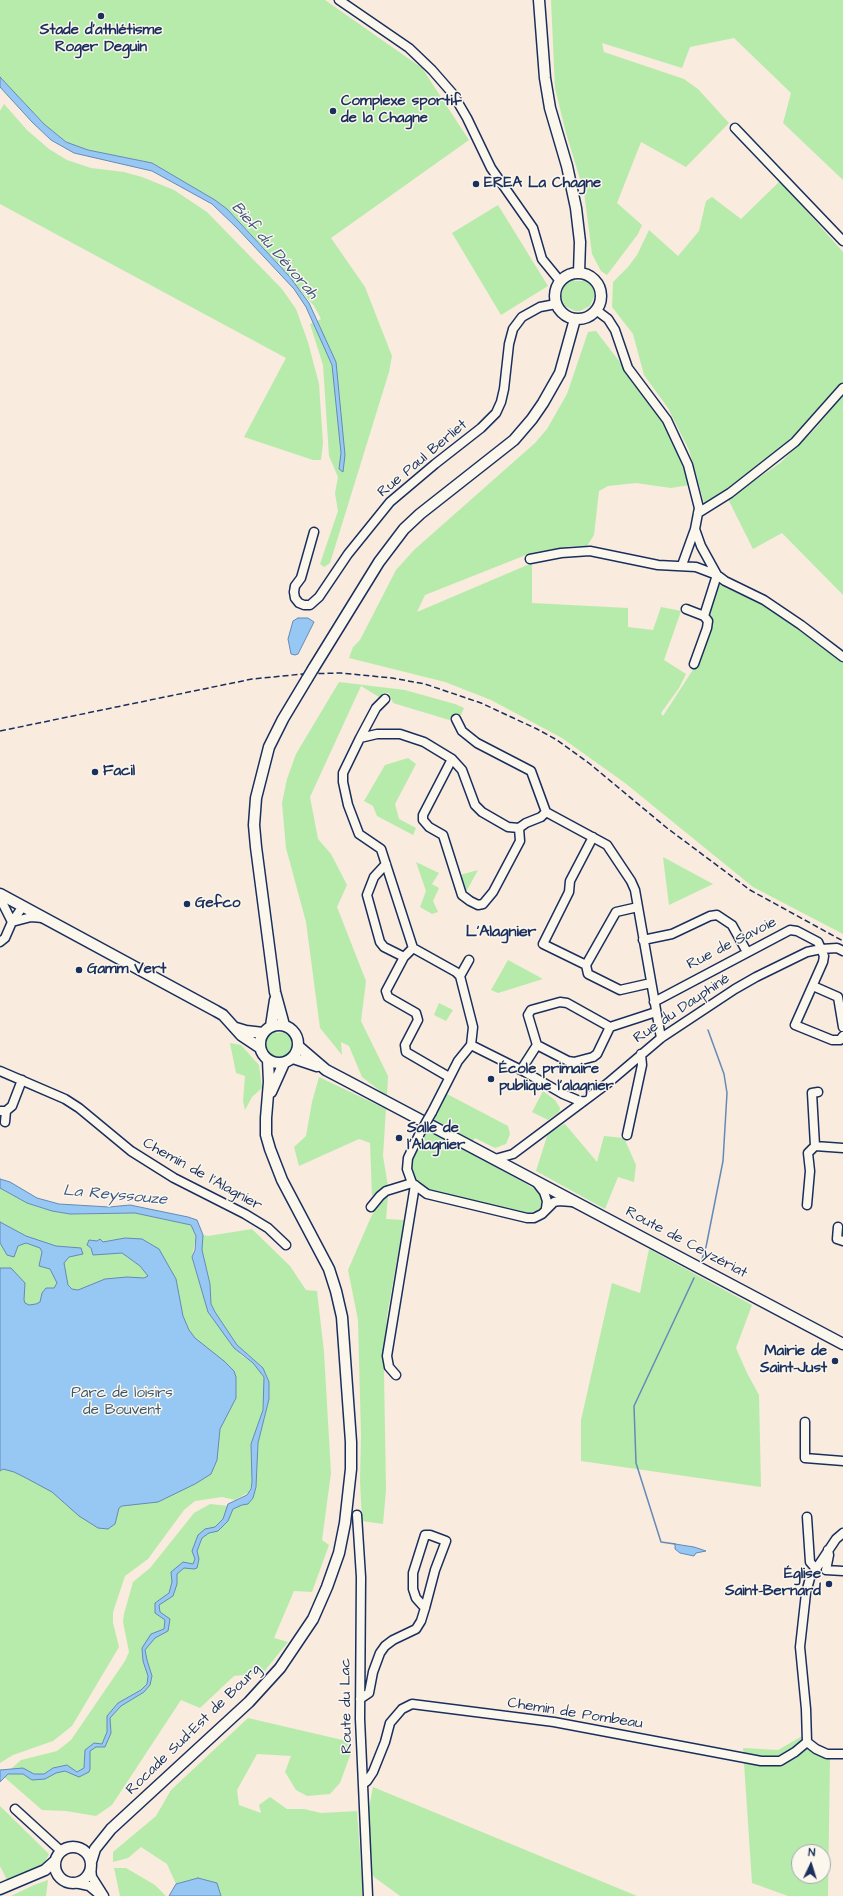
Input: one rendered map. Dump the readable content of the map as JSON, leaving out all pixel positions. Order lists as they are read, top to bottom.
{
  "streets": {
    "main road": ["Route de Ceyzériat", "Rocade Sud-Est de Bourg"],
    "street": [
      "Rue Paul Berliet",
      "Rue de Savoie",
      "Rue du Dauphiné",
      "Chemin de l'Alagnier",
      "Route du Lac",
      "Chemin de Pombeau"
    ]
  },
  "crossings": [
    ["Rue de Savoie", "Rue du Dauphiné"],
    ["Route du Lac", "Chemin de Pombeau"]
  ],
  "districts": ["L'Alagnier"],
  "water": ["Bief du Dévorah", "La Reyssouze"],
  "parks": ["Parc de loisirs de Bouvent"],
  "places": [
    "Stade d'athlétisme Roger Deguin",
    "Complexe sportif de la Chagne",
    "EREA La Chagne",
    "Facil",
    "Gefco",
    "Gamm Vert",
    "École primaire publique l'alagnier",
    "Salle de l'Alagnier",
    "Mairie de Saint-Just",
    "Église Saint-Bernard"
  ],
  "north": "top"
}
